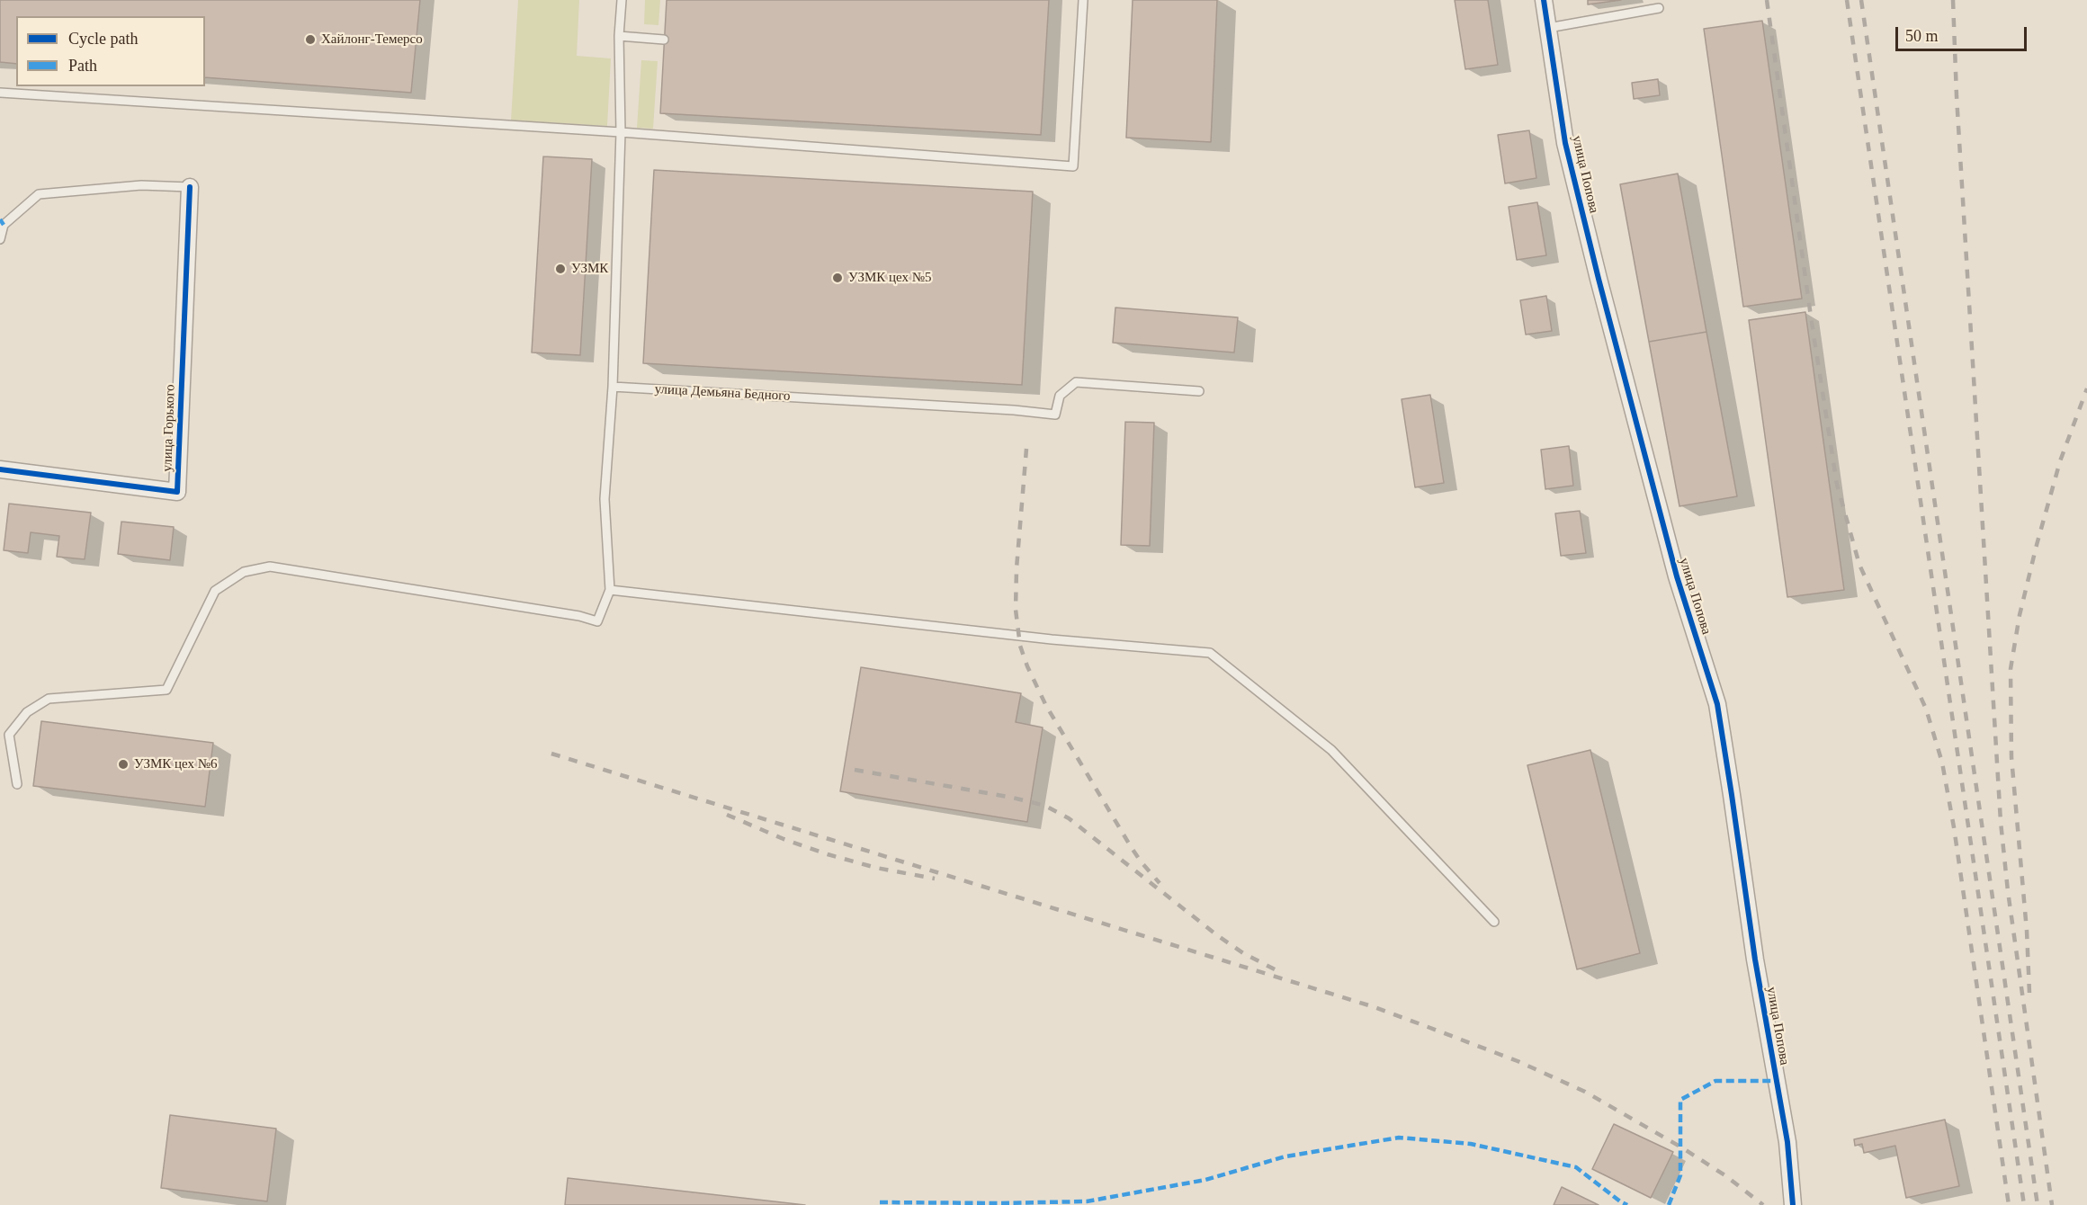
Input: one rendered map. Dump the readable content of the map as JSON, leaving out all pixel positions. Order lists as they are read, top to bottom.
{
  "streets": {
    "street": ["улица Попова", "улица Горького"],
    "lane": ["улица Демьяна Бедного"]
  },
  "places": [
    "Хайлонг-Темерсо",
    "УЗМК",
    "УЗМК цех №5",
    "УЗМК цех №6"
  ],
  "legend": ["Cycle path", "Path"],
  "scale_bar": "50 m"
}
